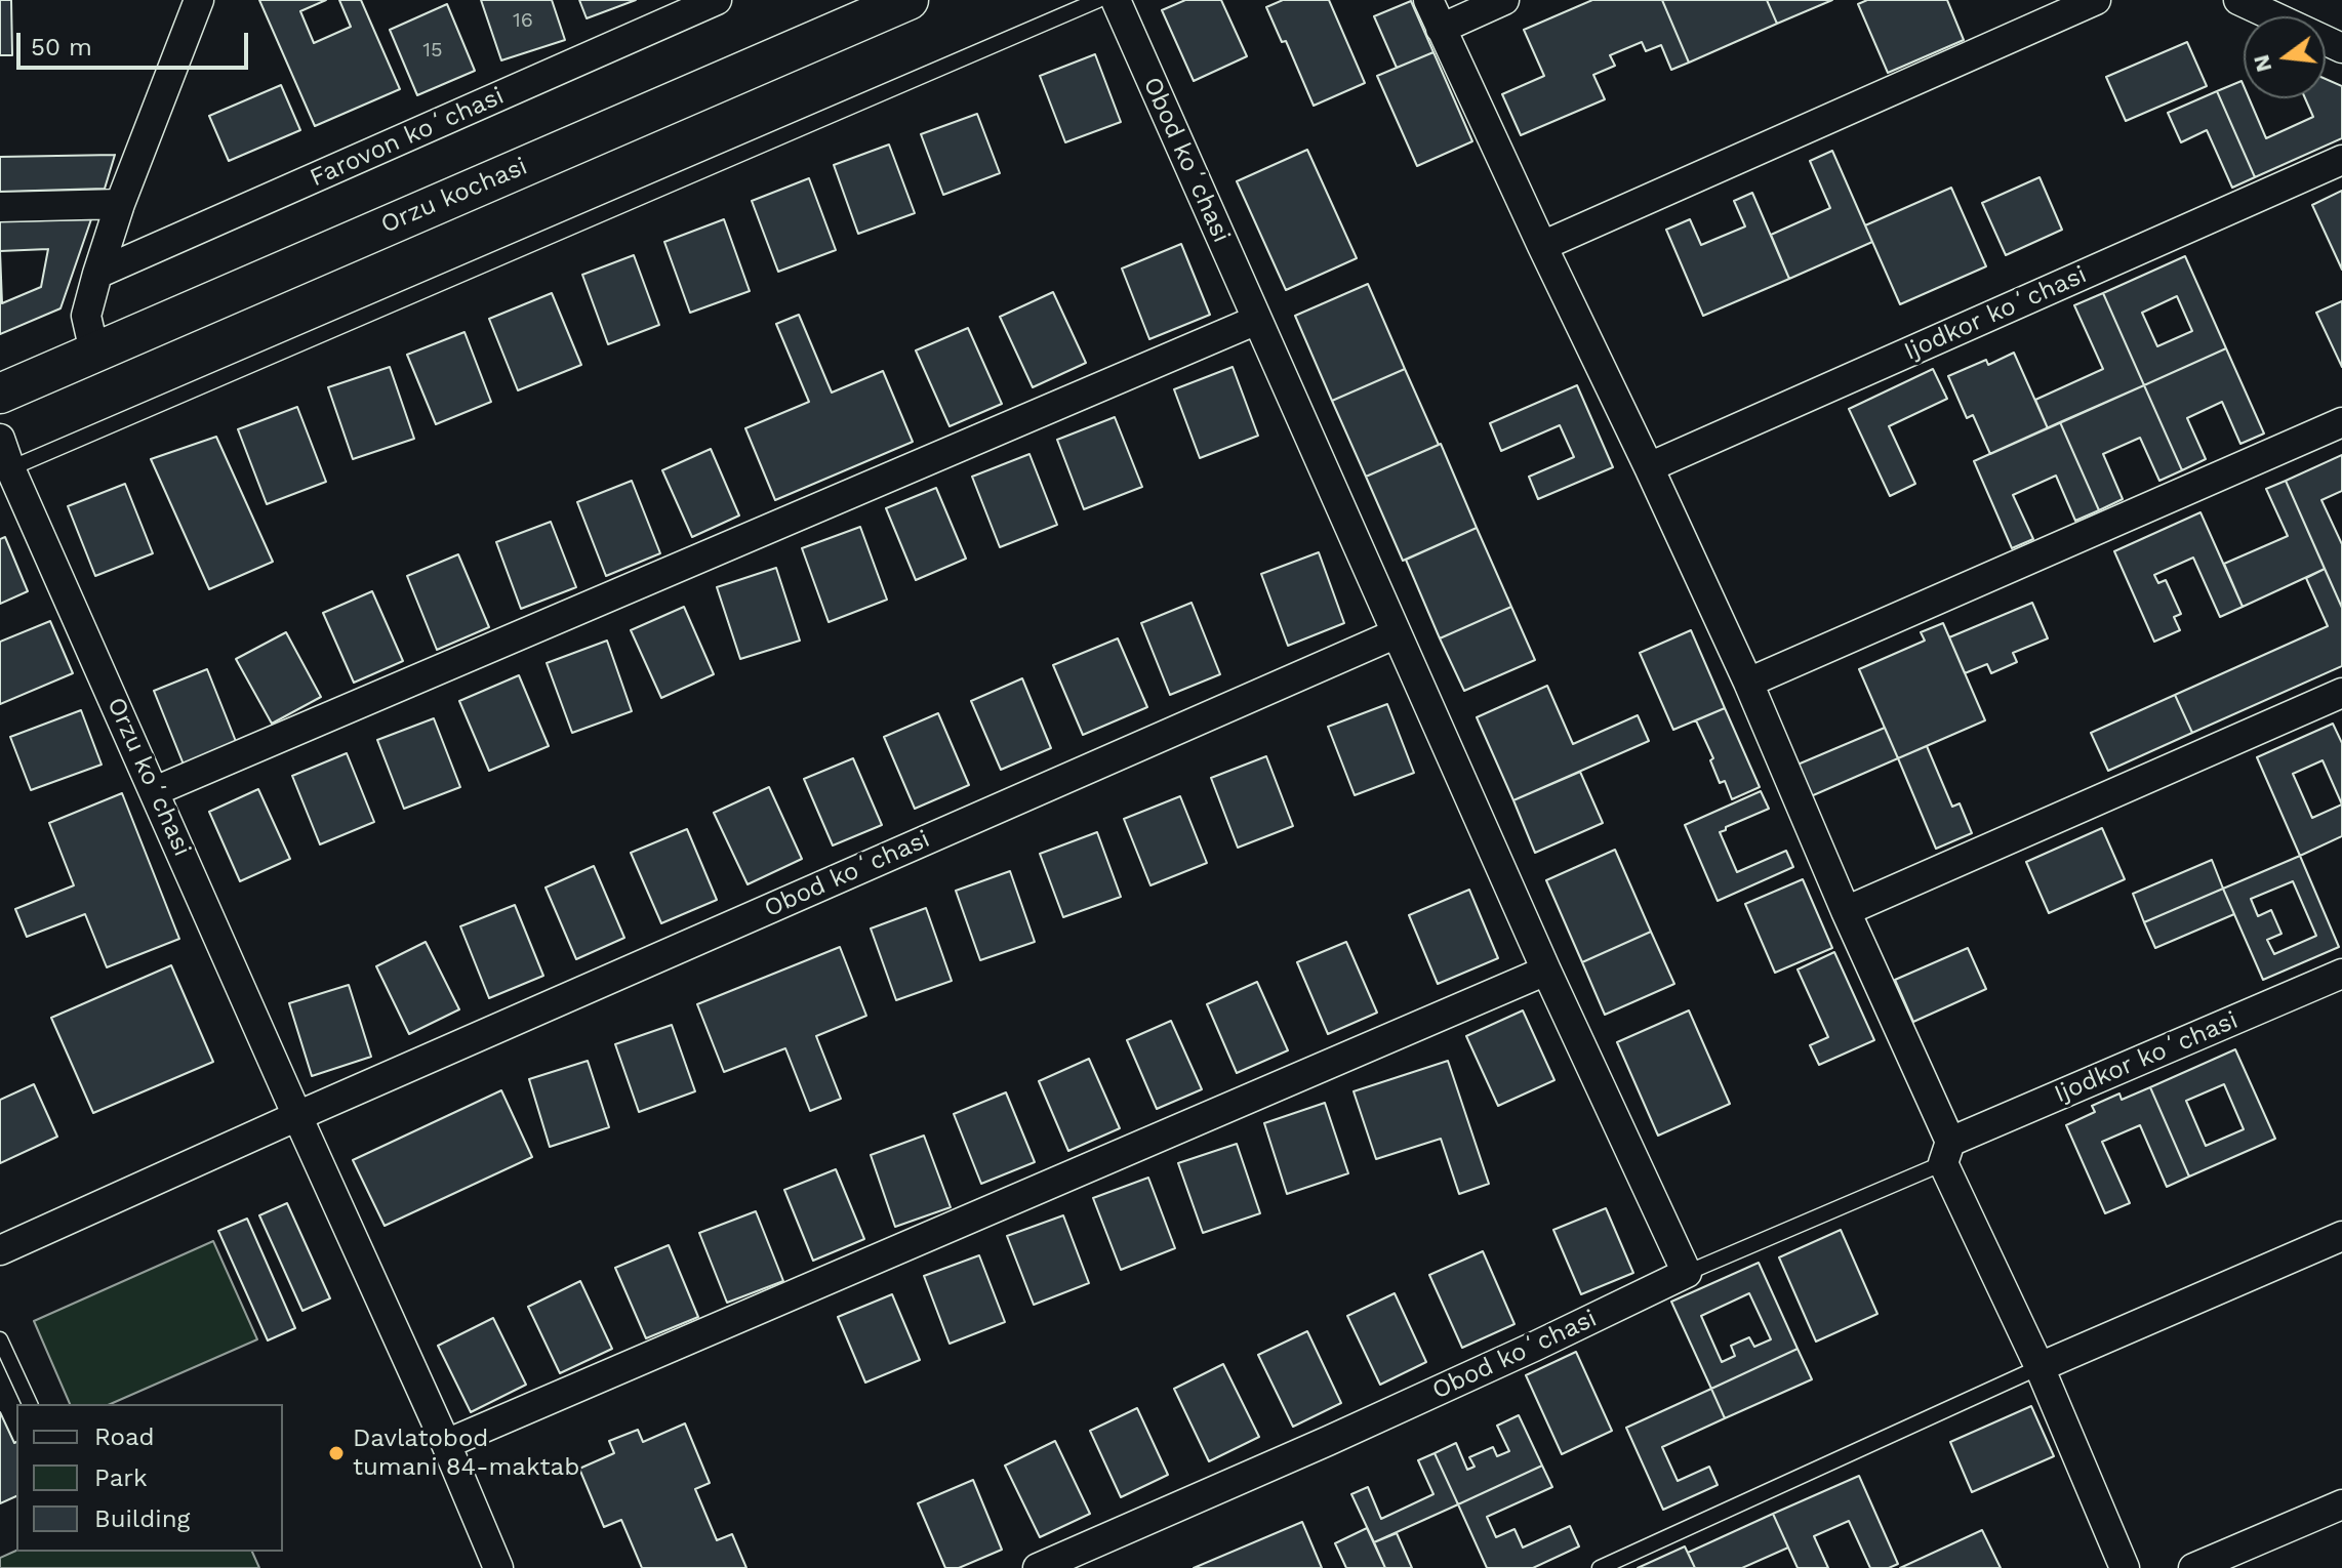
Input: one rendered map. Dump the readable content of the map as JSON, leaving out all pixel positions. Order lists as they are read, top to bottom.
{
  "streets": {
    "main road": ["Orzu kochasi"],
    "street": [
      "Farovon koʻchasi",
      "Obod koʻchasi",
      "Ijodkor koʻchasi",
      "Orzu koʻchasi"
    ]
  },
  "crossings": [
    ["Obod koʻchasi", "Orzu koʻchasi"]
  ],
  "places": ["Davlatobod tumani 84-maktab"],
  "house_numbers": ["16", "15"],
  "legend": ["Road", "Park", "Building"],
  "scale_bar": "50 m",
  "north": "left"
}
